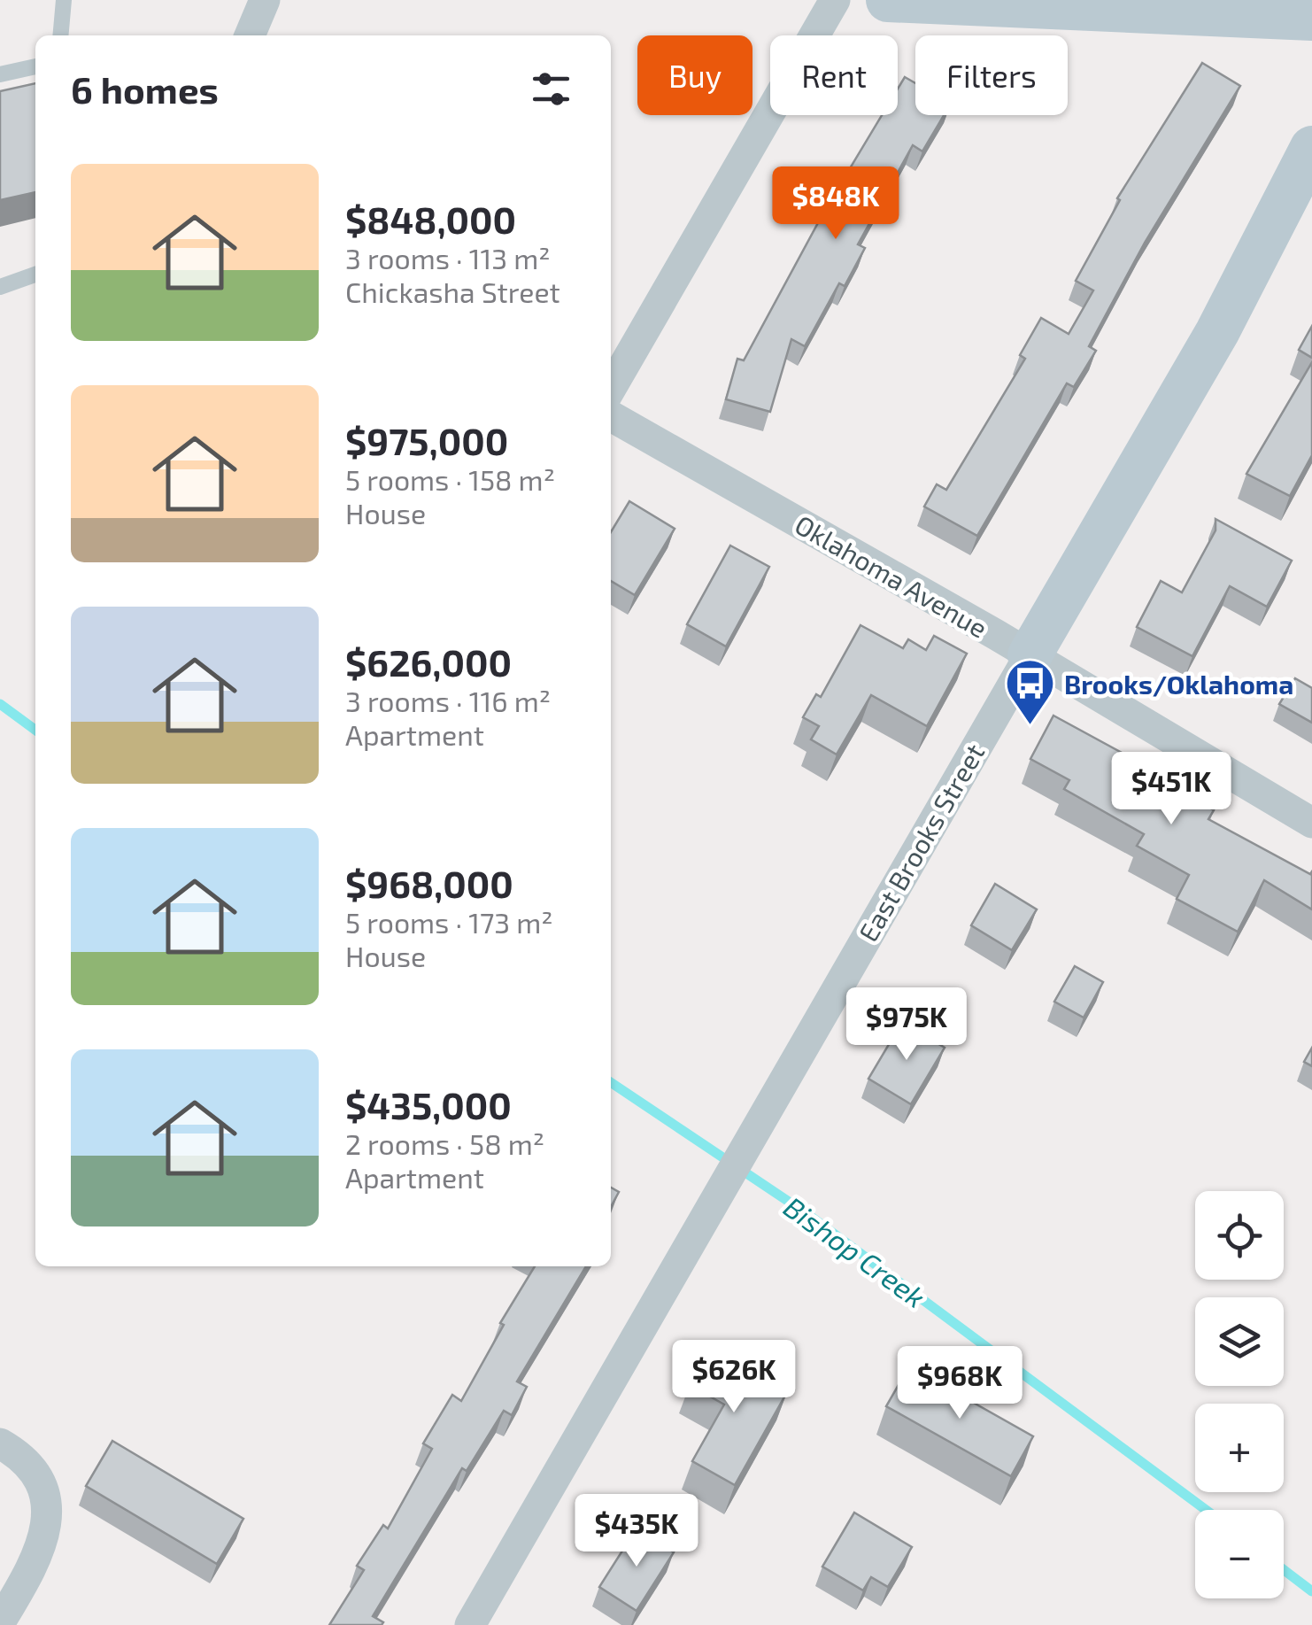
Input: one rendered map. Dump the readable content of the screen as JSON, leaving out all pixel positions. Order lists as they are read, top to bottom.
{
  "streets": {
    "street": ["Oklahoma Avenue", "East Brooks Street"]
  },
  "crossings": [
    ["Oklahoma Avenue", "East Brooks Street"]
  ],
  "water": ["Bishop Creek"],
  "places": {
    "bus stop": ["Brooks/Oklahoma"]
  },
  "page": {
    "chip": ["Buy", "Rent", "Filters"],
    "heading": "6 homes",
    "list": [
      {
        "name": "$848,000",
        "note": "3 rooms · 113 m² · Chickasha Street"
      },
      {
        "name": "$975,000",
        "note": "5 rooms · 158 m² · House"
      },
      {
        "name": "$626,000",
        "note": "3 rooms · 116 m² · Apartment"
      },
      {
        "name": "$968,000",
        "note": "5 rooms · 173 m² · House"
      },
      {
        "name": "$435,000",
        "note": "2 rooms · 58 m² · Apartment"
      }
    ],
    "price": [
      "$848K",
      "$451K",
      "$975K",
      "$626K",
      "$968K",
      "$435K"
    ],
    "map_buttons": ["+", "−"]
  }
}
